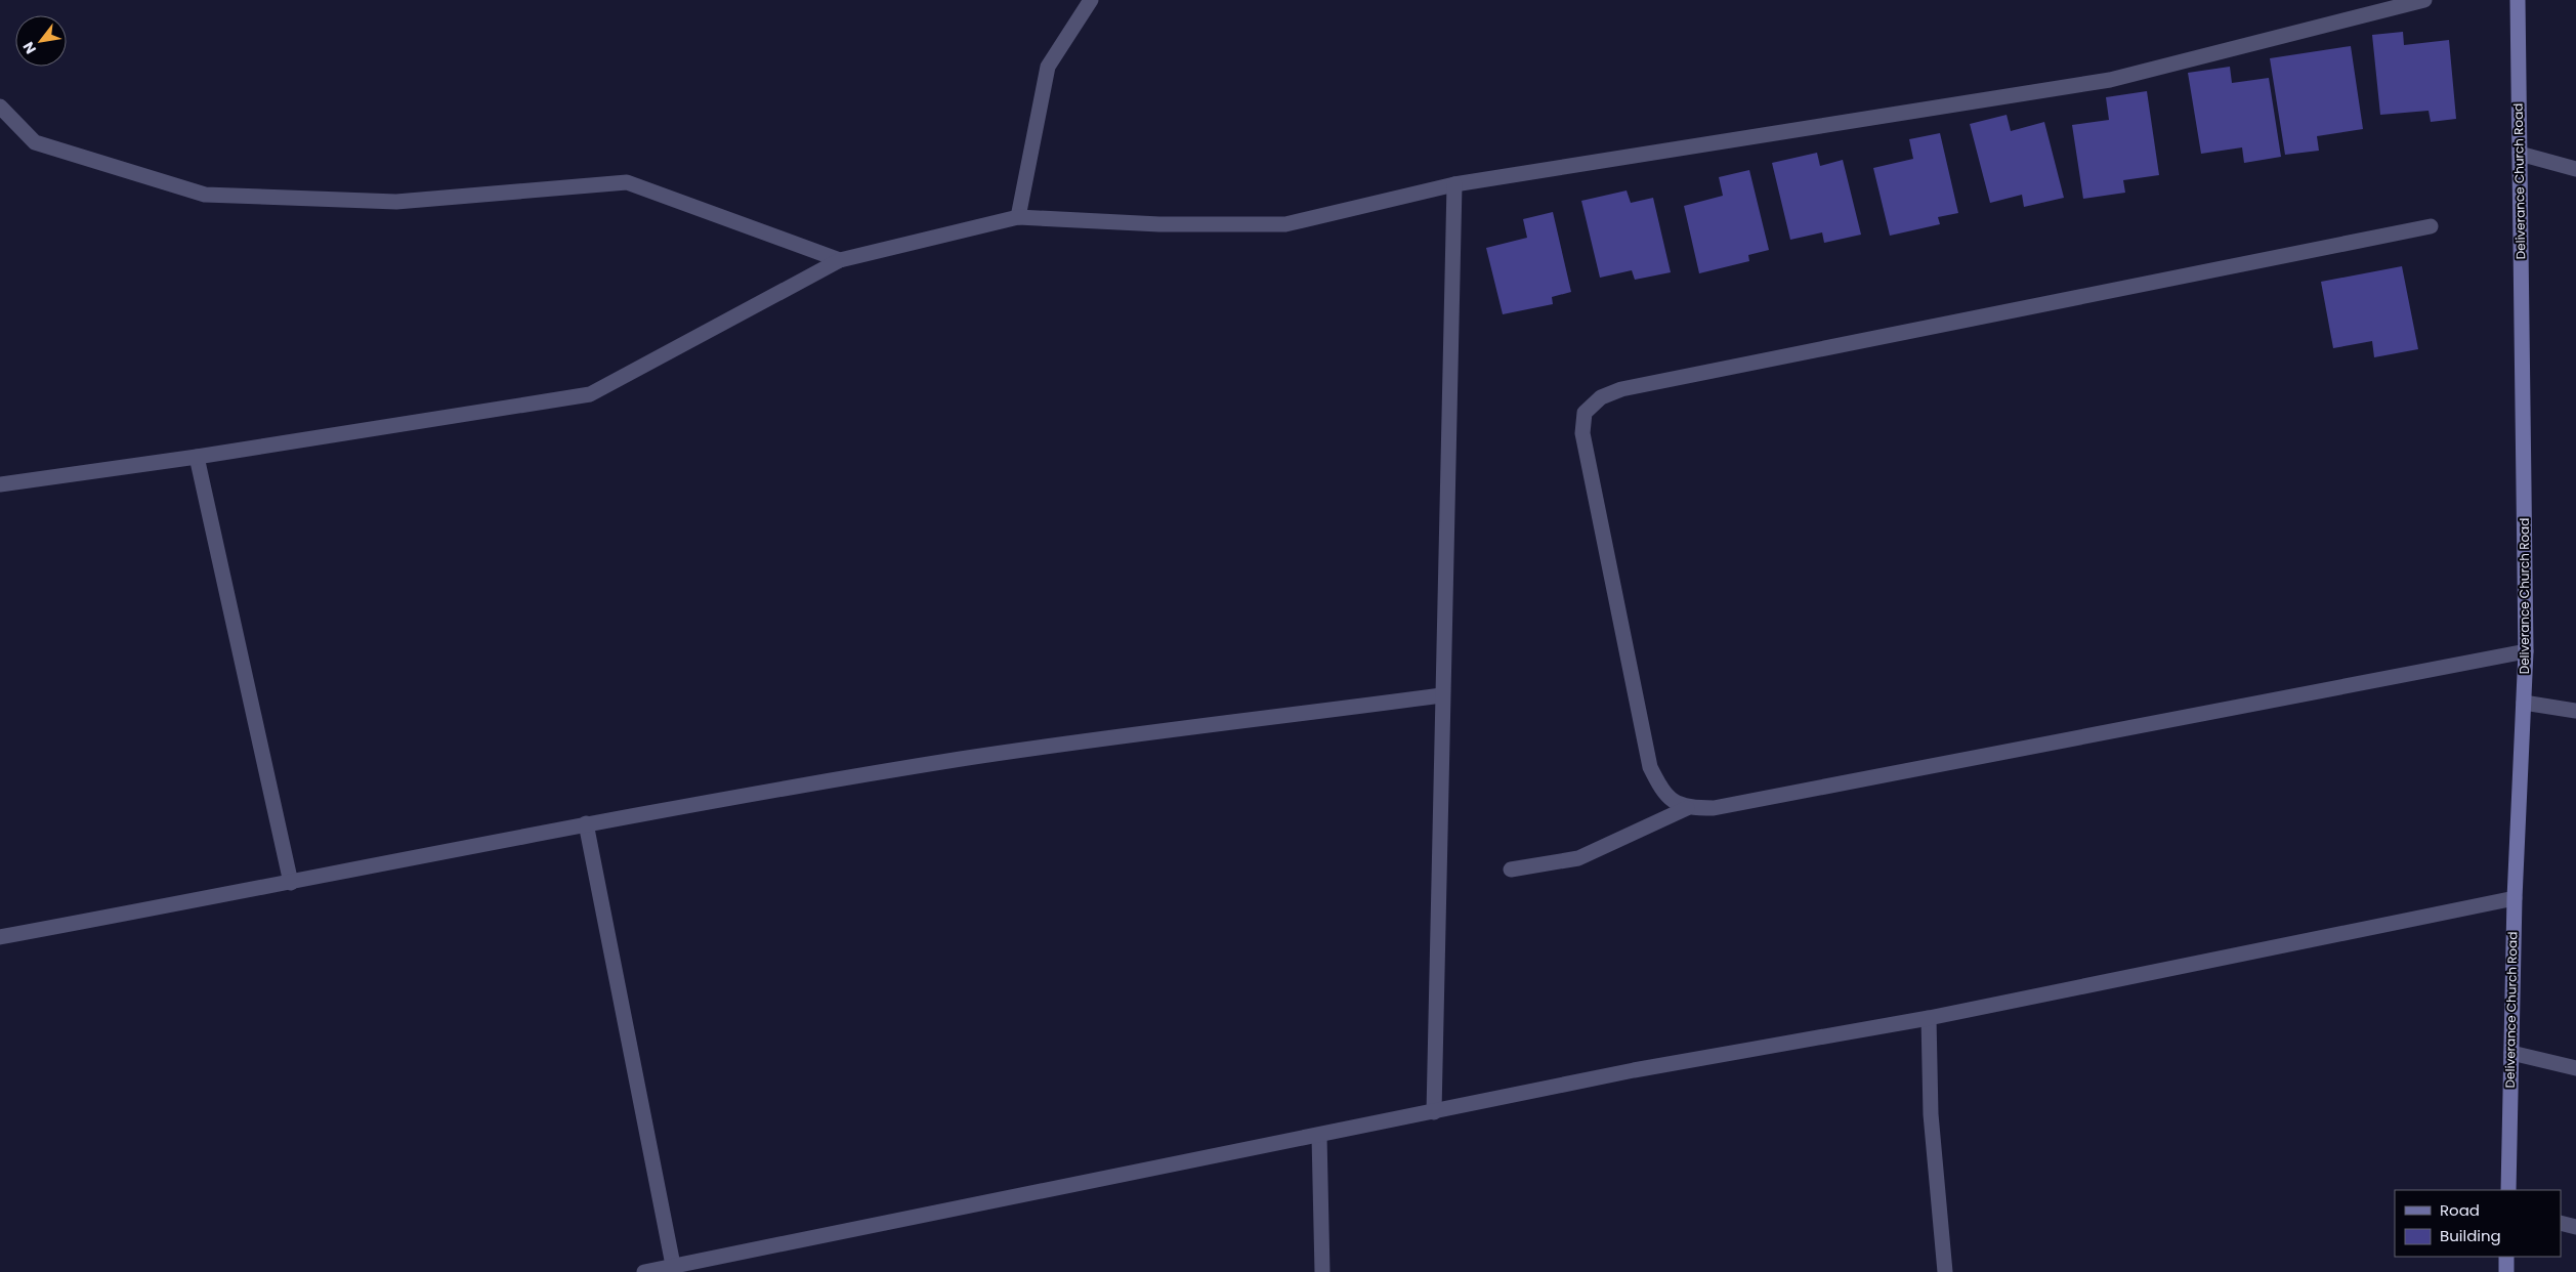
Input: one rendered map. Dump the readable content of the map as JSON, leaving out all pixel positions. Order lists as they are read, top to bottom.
{
  "streets": {
    "street": ["Deliverance Church Road"]
  },
  "legend": ["Road", "Building"],
  "north": "bottom left"
}
